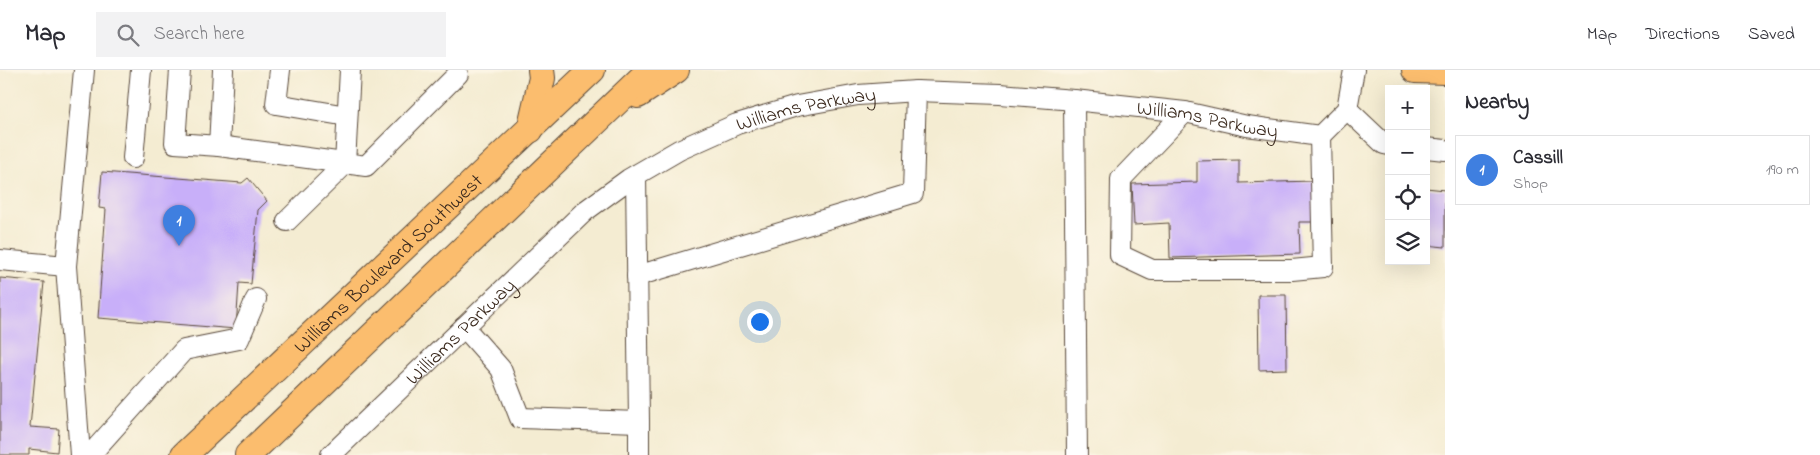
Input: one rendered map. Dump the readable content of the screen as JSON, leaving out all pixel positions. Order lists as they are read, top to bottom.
{
  "streets": {
    "main road": ["Williams Boulevard Southwest"],
    "street": ["Williams Parkway"]
  },
  "page": {
    "header": "Map",
    "search": "Search here",
    "nav": ["Map", "Directions", "Saved"],
    "heading": "Nearby",
    "map_buttons": ["+", "−"],
    "list": [
      {
        "mark": "1",
        "name": "Cassill",
        "note": "Shop",
        "value": "190 m"
      }
    ],
    "pins": "1"
  }
}
